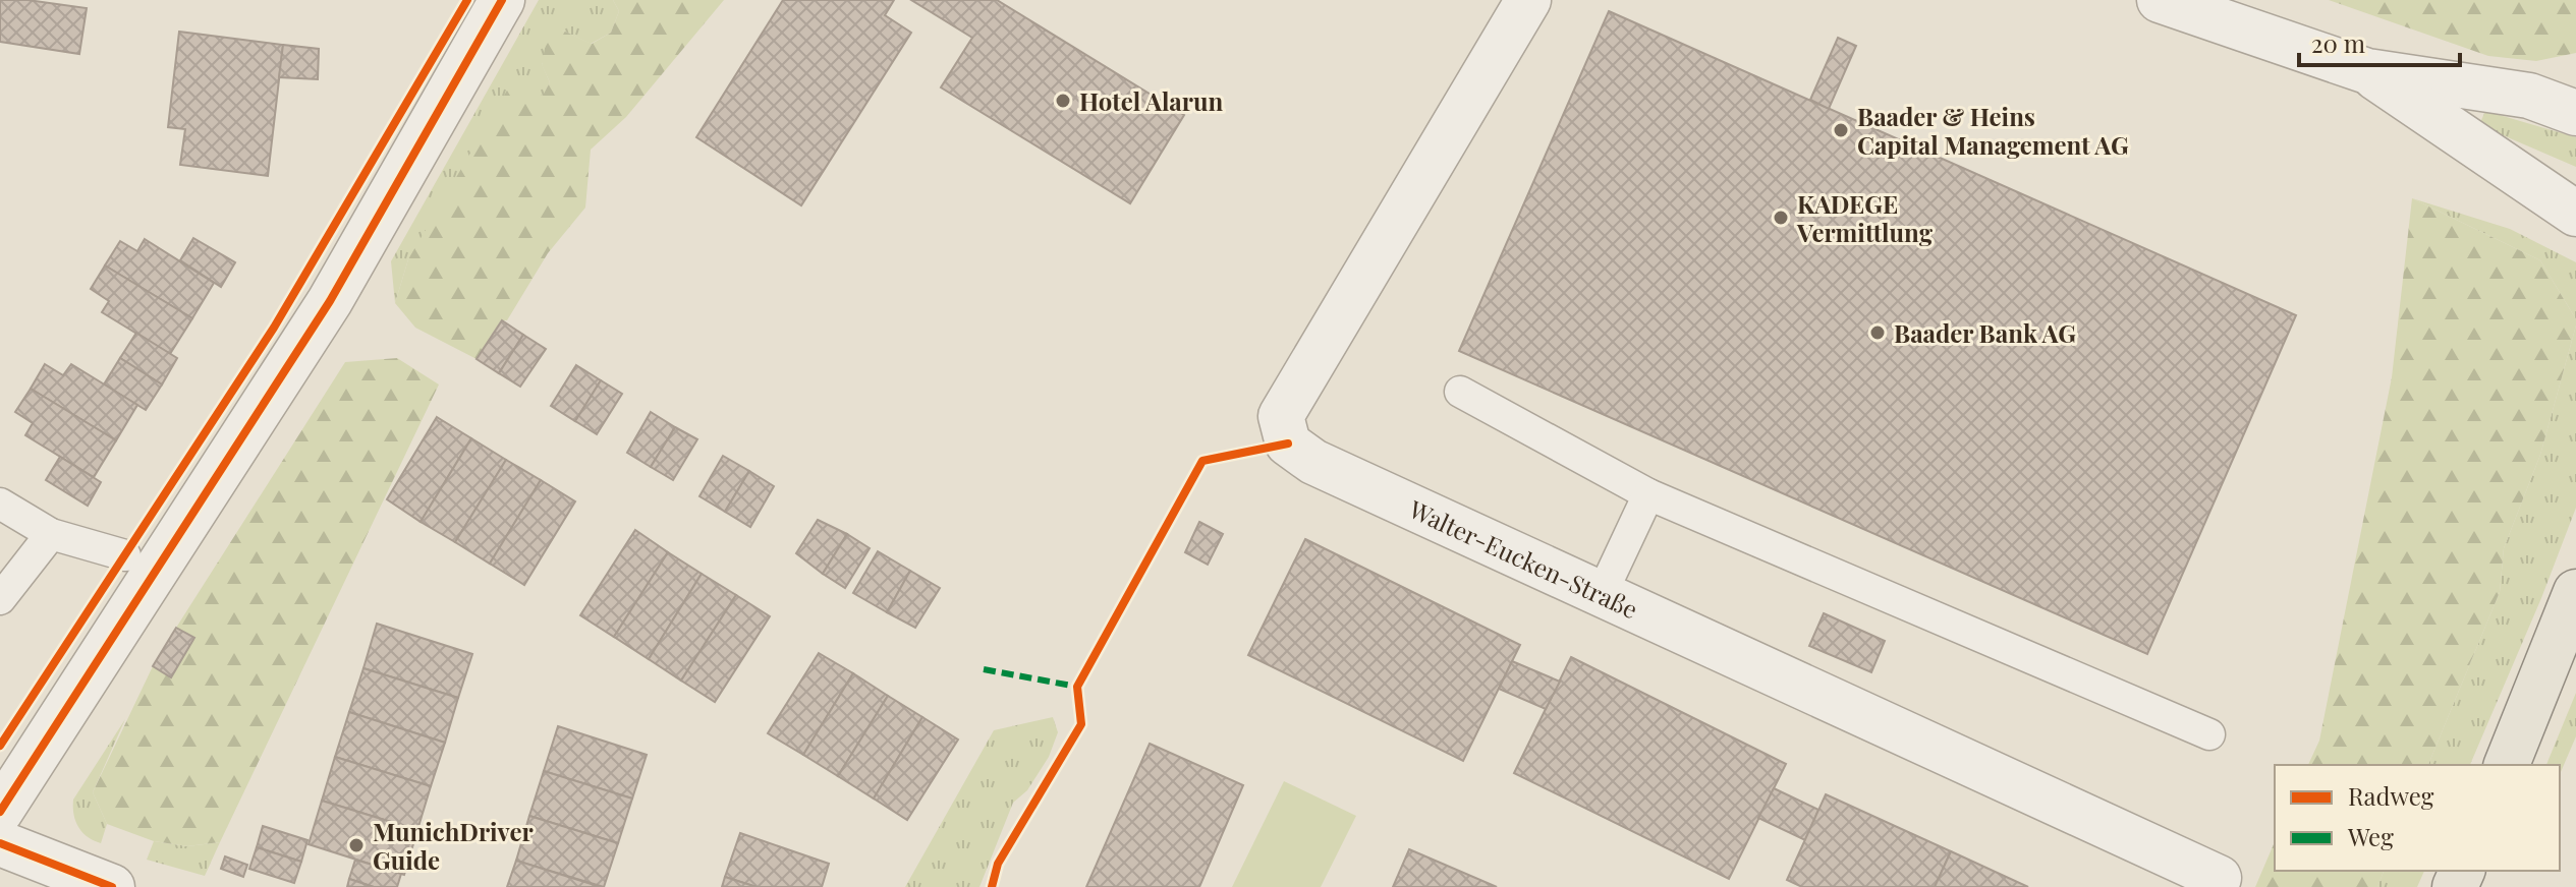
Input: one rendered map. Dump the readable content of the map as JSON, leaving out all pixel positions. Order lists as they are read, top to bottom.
{
  "streets": {
    "street": ["Walter-Eucken-Straße"]
  },
  "places": [
    "Hotel Alarun",
    "Baader & Heins Capital Management AG",
    "KADEGE Vermittlung",
    "Baader Bank AG",
    "MunichDriver Guide"
  ],
  "legend": ["Radweg", "Weg"],
  "scale_bar": "20 m"
}
